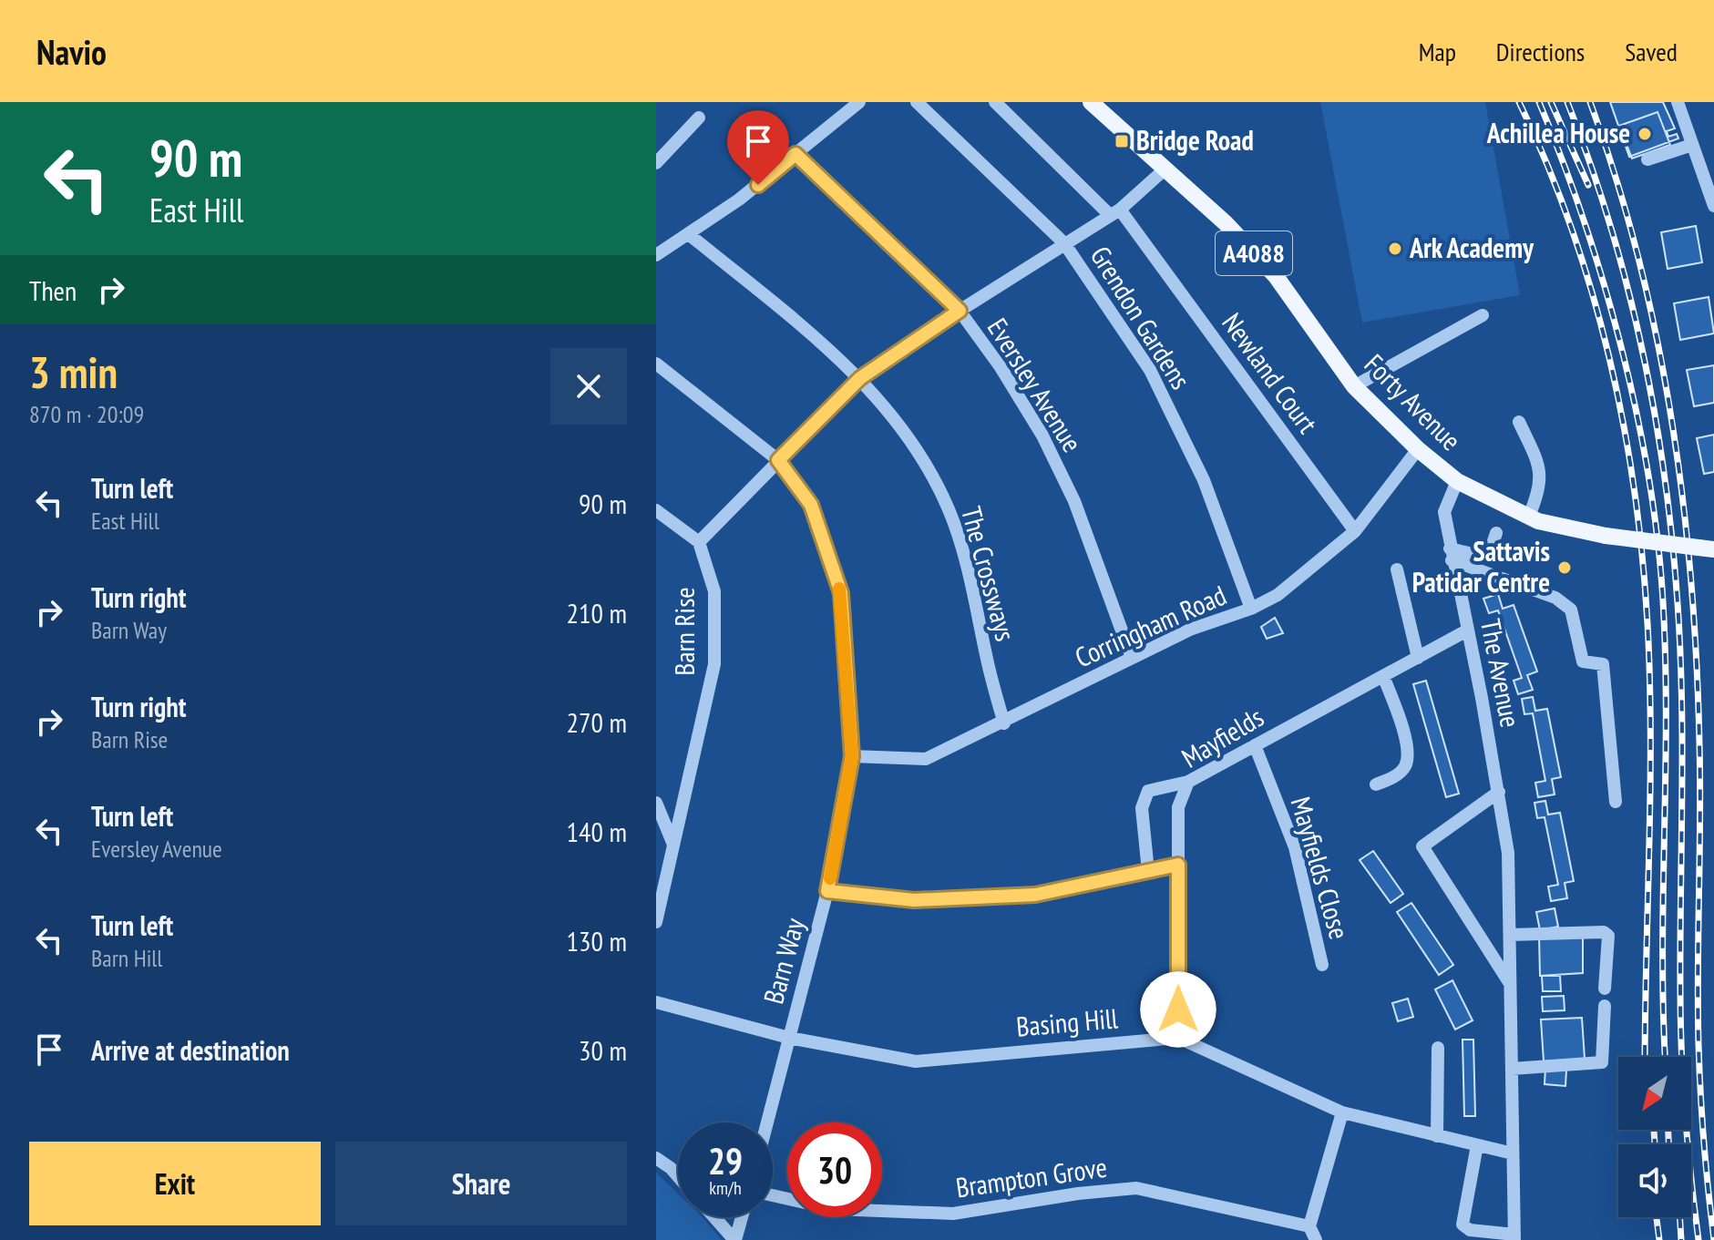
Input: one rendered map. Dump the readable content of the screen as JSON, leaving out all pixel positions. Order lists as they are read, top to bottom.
{
  "streets": {
    "main road": ["A4088", "Forty Avenue"],
    "street": [
      "Grendon Gardens",
      "Newland Court",
      "Eversley Avenue",
      "The Crossways",
      "Corringham Road",
      "Barn Rise",
      "The Avenue",
      "Mayfields",
      "Mayfields Close",
      "Barn Way",
      "Basing Hill",
      "Brampton Grove"
    ]
  },
  "crossings": [
    ["Grendon Gardens", "Corringham Road"],
    ["Newland Court", "Corringham Road"],
    ["Eversley Avenue", "Corringham Road"],
    ["Forty Avenue", "Corringham Road"],
    ["Forty Avenue", "The Avenue"],
    ["The Crossways", "Corringham Road"],
    ["Corringham Road", "Barn Way"],
    ["The Avenue", "Mayfields"],
    ["The Avenue", "Basing Hill"],
    ["Mayfields", "Mayfields Close"],
    ["Mayfields", "Basing Hill"],
    ["Barn Way", "Basing Hill"]
  ],
  "places": {
    "other": ["Achillea House", "Ark Academy", "Sattavis Patidar Centre"],
    "transit": ["Bridge Road"]
  },
  "north": "bottom left",
  "page": {
    "header": "Navio",
    "nav": ["Map", "Directions", "Saved"],
    "turn": ["90 m", "East Hill"],
    "then": "Then",
    "heading": ["3 min", "870 m · 20:09"],
    "list": [
      {
        "name": "Turn left",
        "note": "East Hill",
        "value": "90 m"
      },
      {
        "name": "Turn right",
        "note": "Barn Way",
        "value": "210 m"
      },
      {
        "name": "Turn right",
        "note": "Barn Rise",
        "value": "270 m"
      },
      {
        "name": "Turn left",
        "note": "Eversley Avenue",
        "value": "140 m"
      },
      {
        "name": "Turn left",
        "note": "Barn Hill",
        "value": "130 m"
      },
      {
        "name": "Arrive at destination",
        "value": "30 m"
      }
    ],
    "speed": "29 km/h",
    "limit": "30",
    "buttons": ["Exit", "Share"]
  }
}
